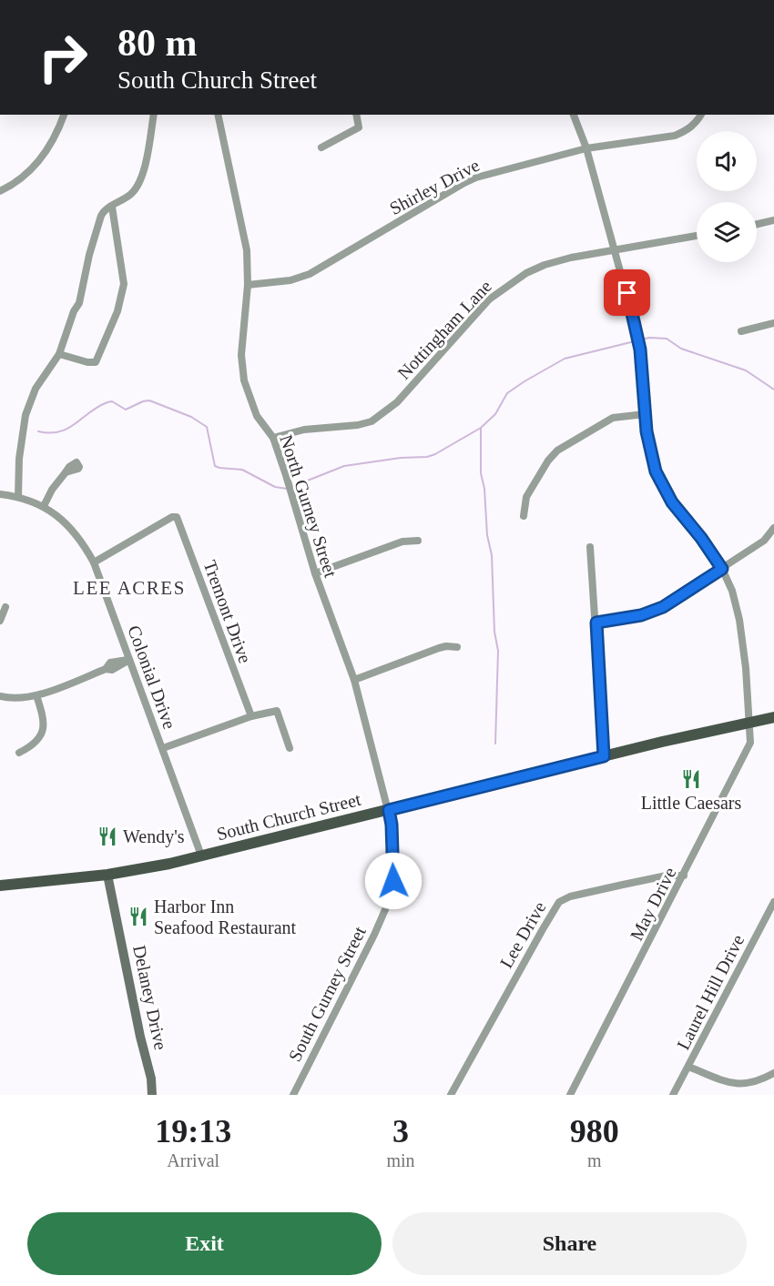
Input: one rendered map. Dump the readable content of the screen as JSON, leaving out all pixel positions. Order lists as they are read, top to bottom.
{
  "streets": {
    "main road": ["South Church Street"],
    "street": [
      "Shirley Drive",
      "Nottingham Lane",
      "North Gurney Street",
      "Tremont Drive",
      "Colonial Drive",
      "May Drive",
      "Lee Drive",
      "Laurel Hill Drive",
      "South Gurney Street",
      "Delaney Drive"
    ]
  },
  "crossings": [
    ["Shirley Drive", "North Gurney Street"],
    ["Shirley Drive", "May Drive"],
    ["Nottingham Lane", "North Gurney Street"],
    ["Nottingham Lane", "May Drive"],
    ["North Gurney Street", "South Church Street"],
    ["North Gurney Street", "South Gurney Street"],
    ["Tremont Drive", "Colonial Drive"],
    ["Colonial Drive", "South Church Street"],
    ["South Church Street", "May Drive"],
    ["South Church Street", "South Gurney Street"],
    ["South Church Street", "Delaney Drive"],
    ["May Drive", "Lee Drive"]
  ],
  "districts": ["LEE ACRES"],
  "places": {
    "restaurant": ["Little Caesars", "Wendy's", "Harbor Inn Seafood Restaurant"]
  },
  "page": {
    "turn": ["80 m", "South Church Street"],
    "eta": [
      "19:13",
      "Arrival",
      "3",
      "min",
      "980",
      "m"
    ],
    "buttons": ["Exit", "Share"]
  }
}
